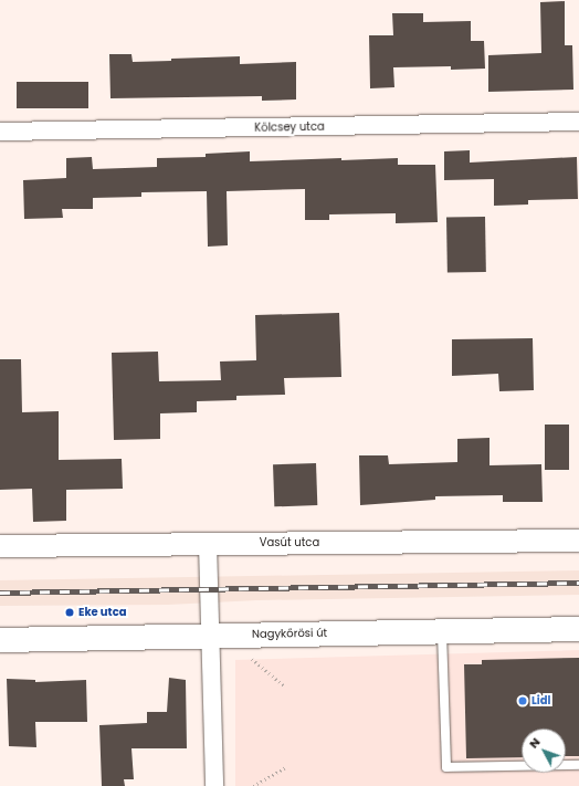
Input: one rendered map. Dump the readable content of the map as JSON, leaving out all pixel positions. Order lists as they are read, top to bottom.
{
  "streets": {
    "main road": ["Nagykőrösi út"],
    "street": ["Kölcsey utca", "Vasút utca"]
  },
  "places": ["Eke utca", "Lidl"],
  "north": "top left"
}
